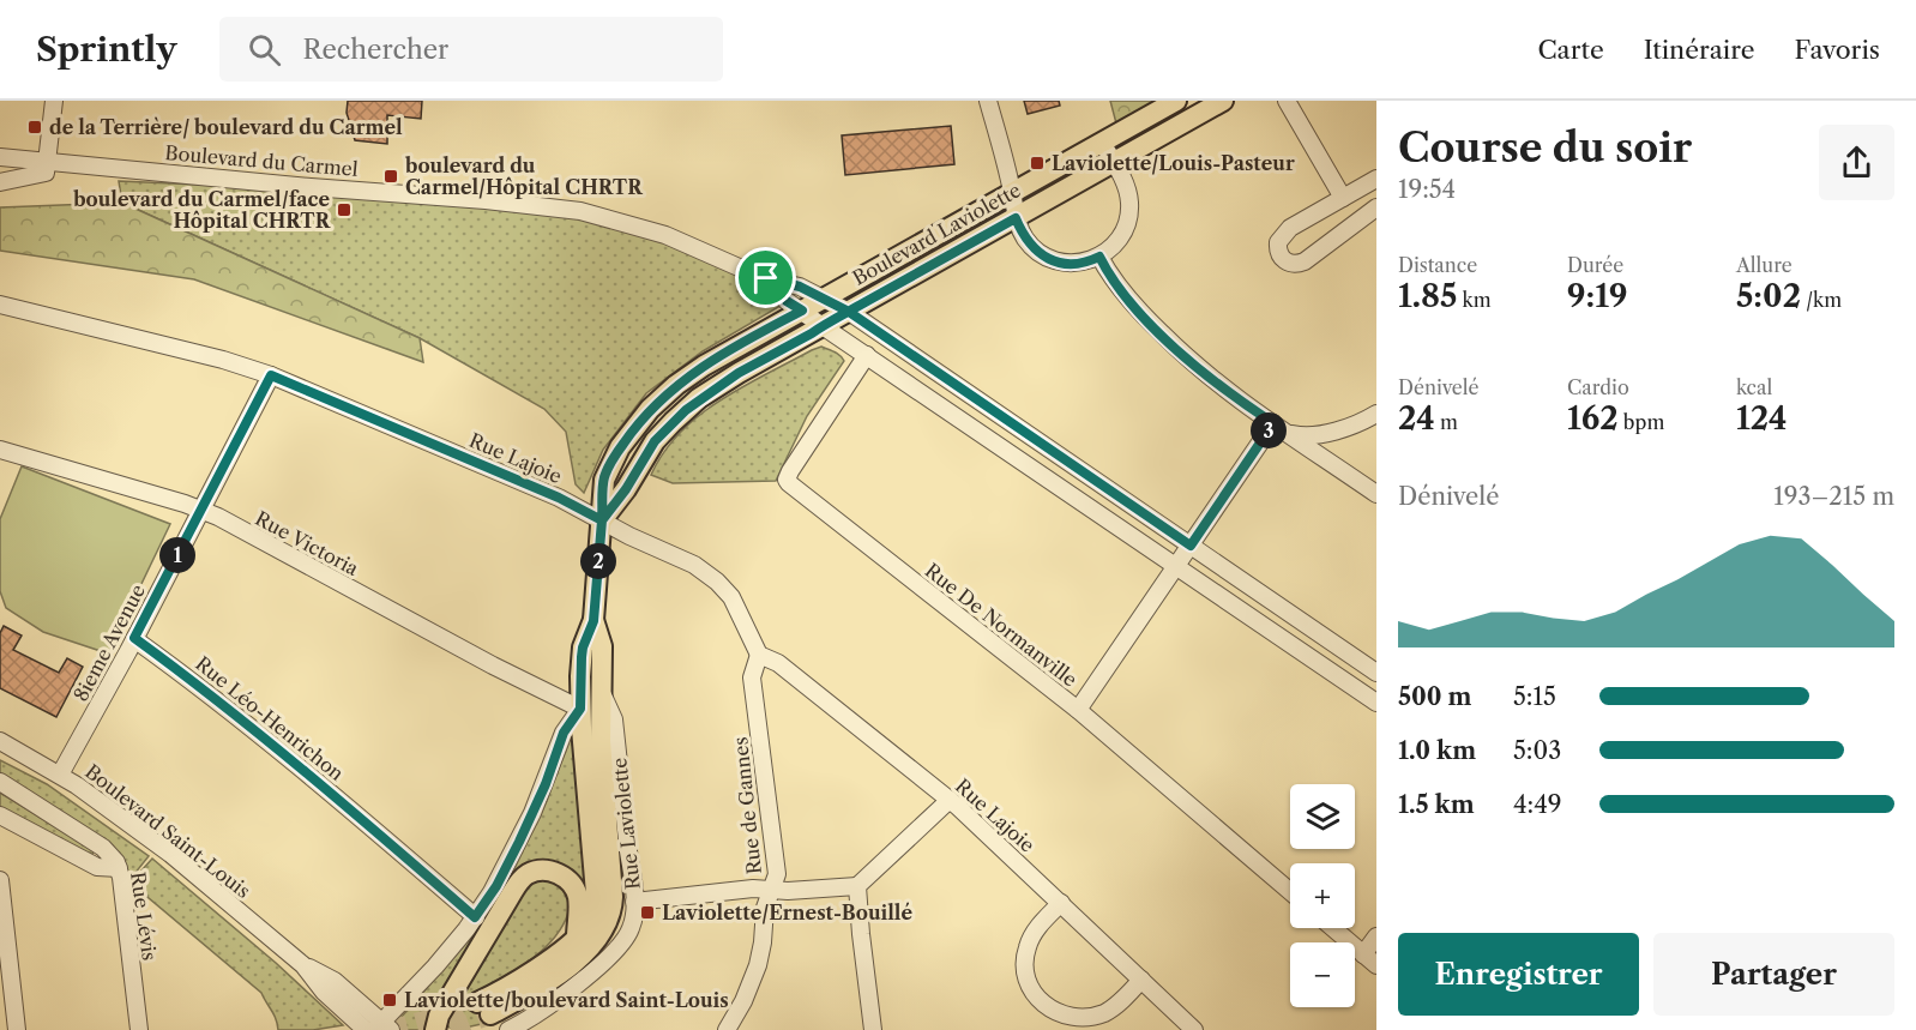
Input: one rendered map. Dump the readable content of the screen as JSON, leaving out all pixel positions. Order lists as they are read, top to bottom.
{
  "streets": {
    "main road": ["Boulevard Laviolette", "Rue Laviolette"],
    "street": [
      "Boulevard du Carmel",
      "Rue Lajoie",
      "Rue Victoria",
      "Rue De Normanville",
      "8ieme Avenue",
      "Rue Léo-Henrichon",
      "Rue de Gannes",
      "Boulevard Saint-Louis",
      "Rue Lévis"
    ]
  },
  "crossings": [
    ["Boulevard du Carmel", "Boulevard Laviolette"],
    ["Boulevard du Carmel", "Rue De Normanville"],
    ["Boulevard Laviolette", "Rue Lajoie"],
    ["Boulevard Laviolette", "Rue Laviolette"],
    ["Rue Lajoie", "8ieme Avenue"],
    ["Rue Lajoie", "Rue de Gannes"],
    ["Rue Lajoie", "Rue Laviolette"],
    ["Rue Victoria", "8ieme Avenue"],
    ["Rue Victoria", "Rue Laviolette"],
    ["8ieme Avenue", "Rue Léo-Henrichon"],
    ["8ieme Avenue", "Boulevard Saint-Louis"],
    ["Rue Léo-Henrichon", "Rue Laviolette"],
    ["Rue Laviolette", "Boulevard Saint-Louis"]
  ],
  "places": {
    "transit": [
      "de la Terrière/ boulevard du Carmel",
      "Laviolette/Louis-Pasteur",
      "boulevard du Carmel/Hôpital CHRTR",
      "boulevard du Carmel/face Hôpital CHRTR",
      "Laviolette/Ernest-Bouillé",
      "Laviolette/boulevard Saint-Louis"
    ]
  },
  "page": {
    "header": "Sprintly",
    "search": "Rechercher",
    "nav": ["Carte", "Itinéraire", "Favoris"],
    "heading": ["Course du soir", "19:54"],
    "stats": [
      ["Distance", "1.85 km"],
      ["Durée", "9:19"],
      ["Allure", "5:02 /km"],
      ["Dénivelé", "24 m"],
      ["Cardio", "162 bpm"],
      ["kcal", "124"]
    ],
    "pins": ["3", "1", "2"],
    "chart": ["Dénivelé", "193–215 m"],
    "list": [
      {
        "name": "500 m",
        "note": "5:15"
      },
      {
        "name": "1.0 km",
        "note": "5:03"
      },
      {
        "name": "1.5 km",
        "note": "4:49"
      }
    ],
    "map_buttons": ["+", "−"],
    "buttons": ["Enregistrer", "Partager"]
  }
}
